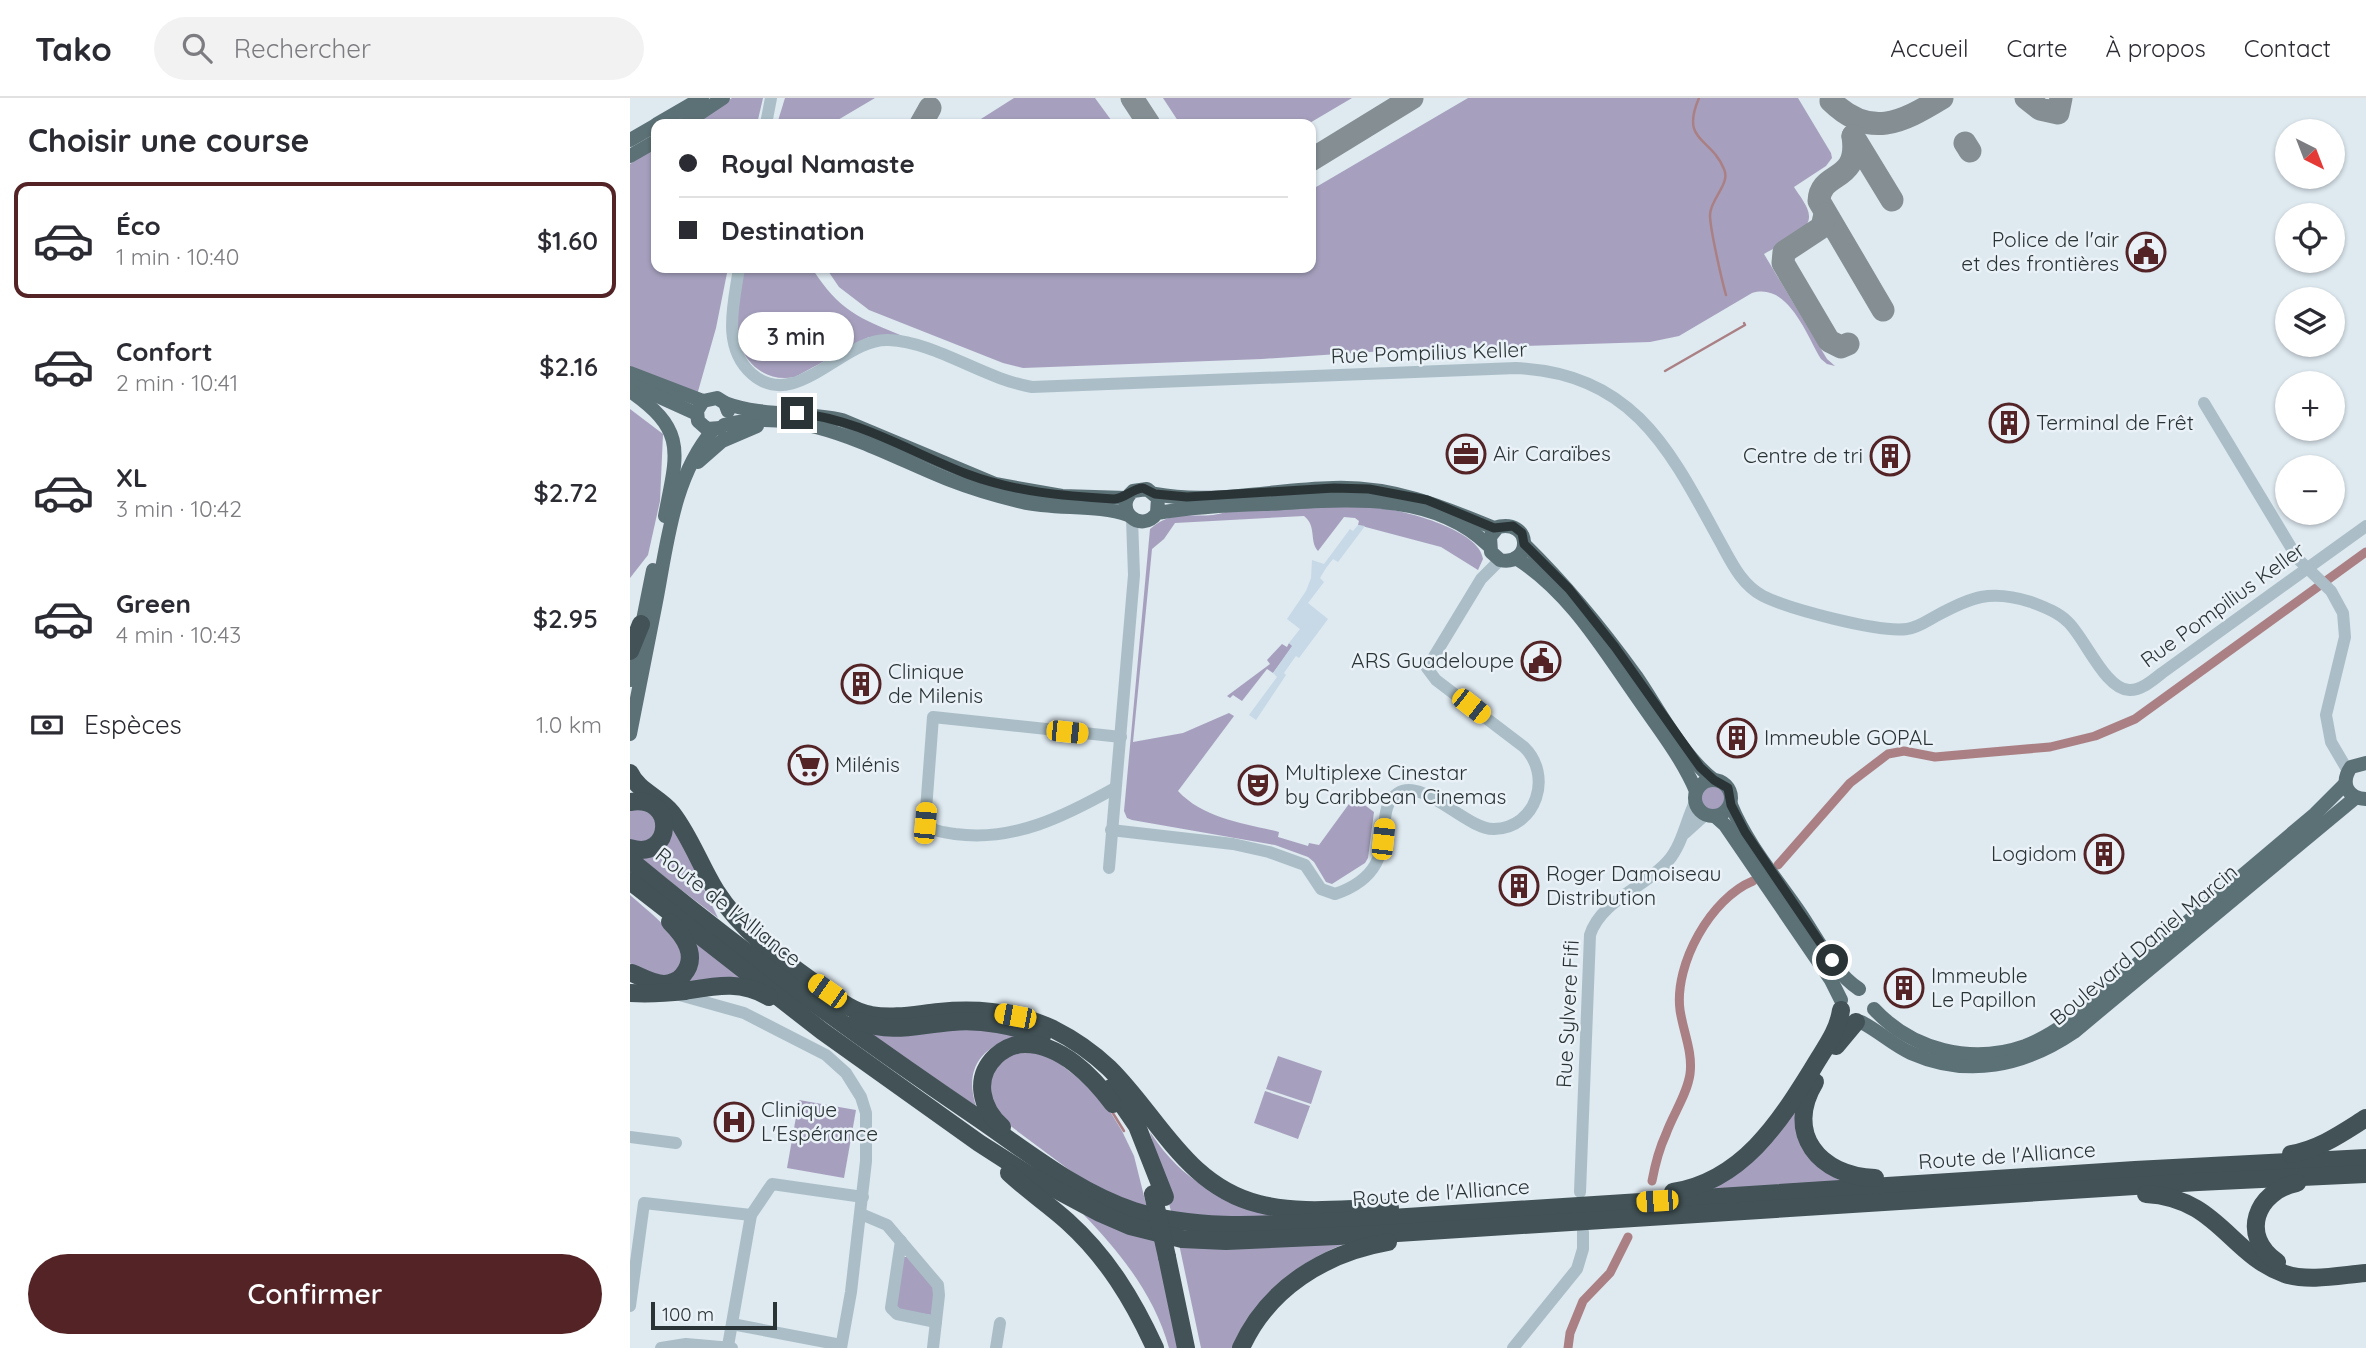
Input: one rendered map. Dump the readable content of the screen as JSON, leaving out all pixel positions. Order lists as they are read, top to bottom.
{
  "streets": {
    "highway": ["Route de l'Alliance"],
    "main road": ["Boulevard Daniel Marcin"],
    "street": ["Rue Pompilius Keller", "Rue Sylvere Fifi"]
  },
  "places": {
    "public building": ["Police de l'air et des frontières", "ARS Guadeloupe"],
    "building": [
      "Terminal de Frêt",
      "Centre de tri",
      "Clinique de Milenis",
      "Immeuble GOPAL",
      "Logidom",
      "Roger Damoiseau Distribution",
      "Immeuble Le Papillon"
    ],
    "office": ["Air Caraïbes"],
    "supermarket": ["Milénis"],
    "theatre": ["Multiplexe Cinestar by Caribbean Cinemas"],
    "hospital": ["Clinique L'Espérance"]
  },
  "scale_bar": "100 m",
  "north": "bottom right",
  "page": {
    "header": "Tako",
    "search": "Rechercher",
    "nav": [
      "Accueil",
      "Carte",
      "À propos",
      "Contact"
    ],
    "heading": "Choisir une course",
    "map_buttons": ["+", "−"],
    "banner": ["Royal Namaste", "Destination"],
    "list": [
      {
        "name": "Éco",
        "note": "1 min · 10:40",
        "value": "$1.60"
      },
      {
        "name": "Confort",
        "note": "2 min · 10:41",
        "value": "$2.16"
      },
      {
        "name": "XL",
        "note": "3 min · 10:42",
        "value": "$2.72"
      },
      {
        "name": "Green",
        "note": "4 min · 10:43",
        "value": "$2.95"
      }
    ],
    "bubble": "3 min",
    "pay": ["Espèces", "1.0 km"],
    "buttons": "Confirmer",
    "scale": "100 m"
  }
}
